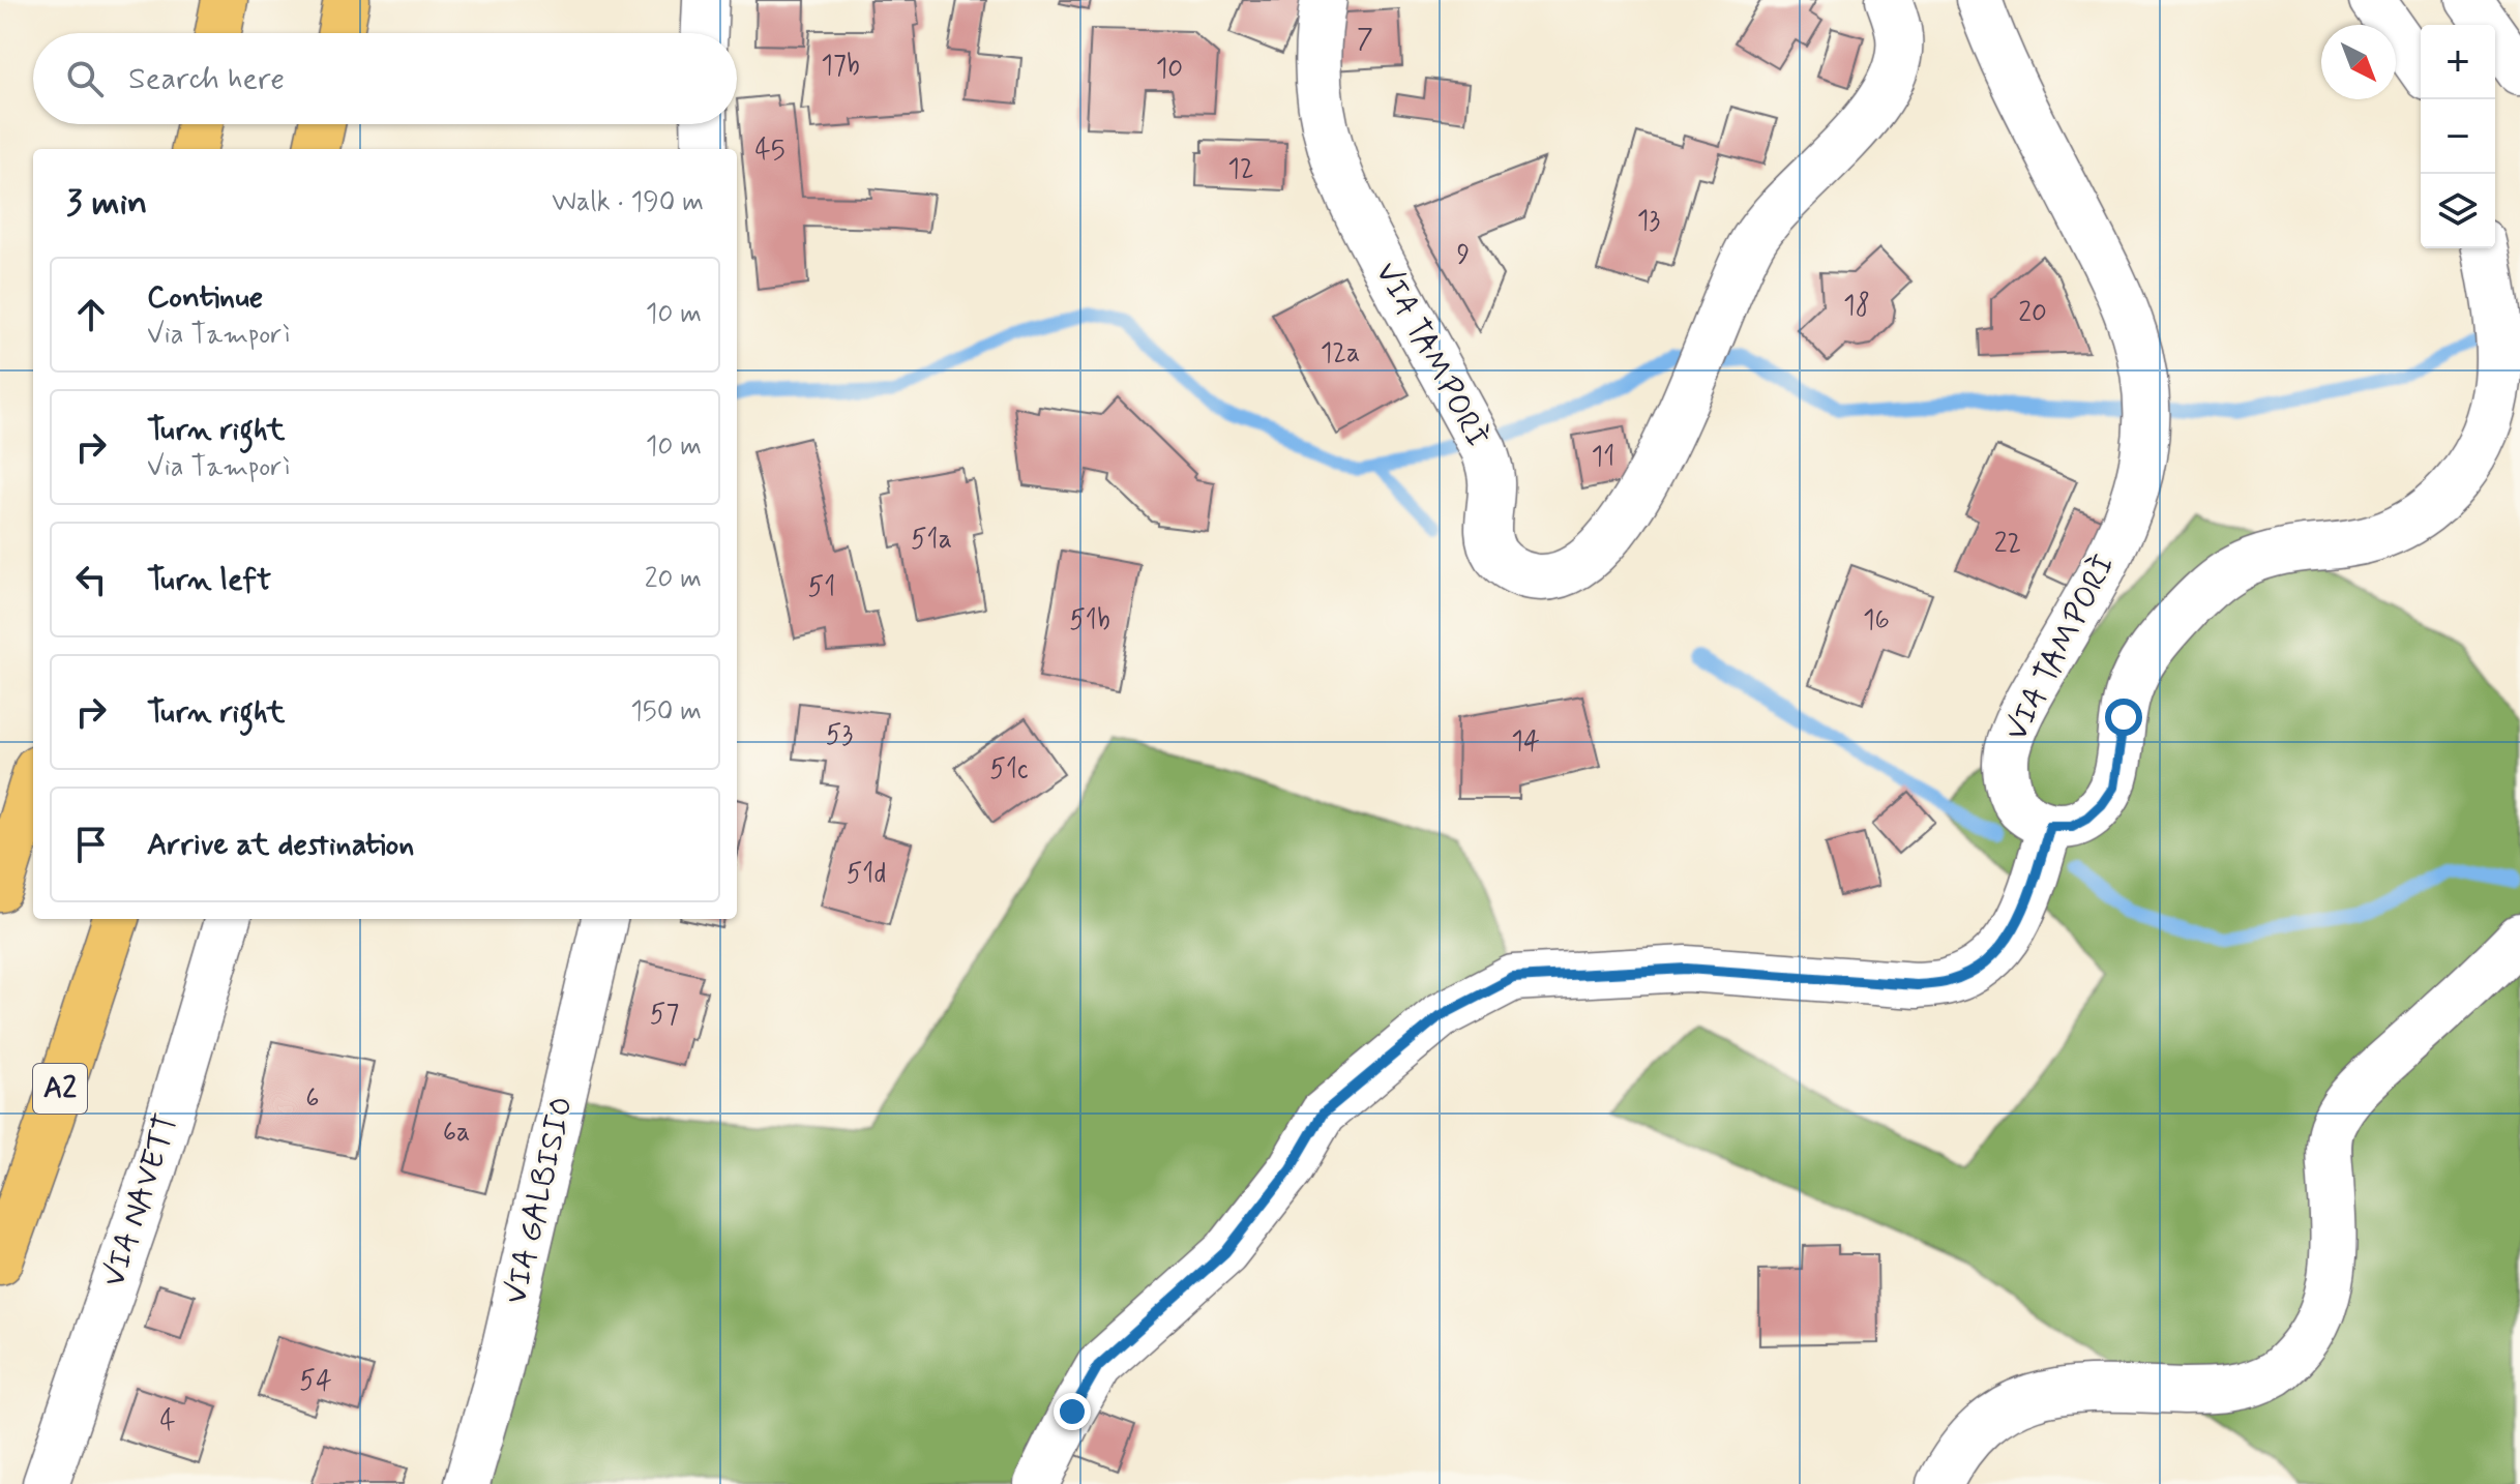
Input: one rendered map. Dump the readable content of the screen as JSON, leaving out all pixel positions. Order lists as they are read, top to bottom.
{
  "streets": {
    "highway": ["A2"],
    "street": ["VIA TAMPORÌ", "VIA NAVETT", "VIA GALBISIO"]
  },
  "house_numbers": [
    "7",
    "17b",
    "10",
    "45",
    "12",
    "13",
    "9",
    "18",
    "20",
    "12a",
    "11",
    "51a",
    "22",
    "51",
    "51b",
    "16",
    "53",
    "14",
    "51c",
    "51d",
    "57",
    "6",
    "6a",
    "54",
    "4"
  ],
  "north": "bottom right",
  "page": {
    "map_buttons": ["+", "−"],
    "search": "Search here",
    "heading": ["3 min", "Walk · 190 m"],
    "list": [
      ["Continue", "Via Tamporì", "10 m"],
      ["Turn right", "Via Tamporì", "10 m"],
      ["Turn left", "20 m"],
      ["Turn right", "150 m"],
      "Arrive at destination"
    ]
  }
}
